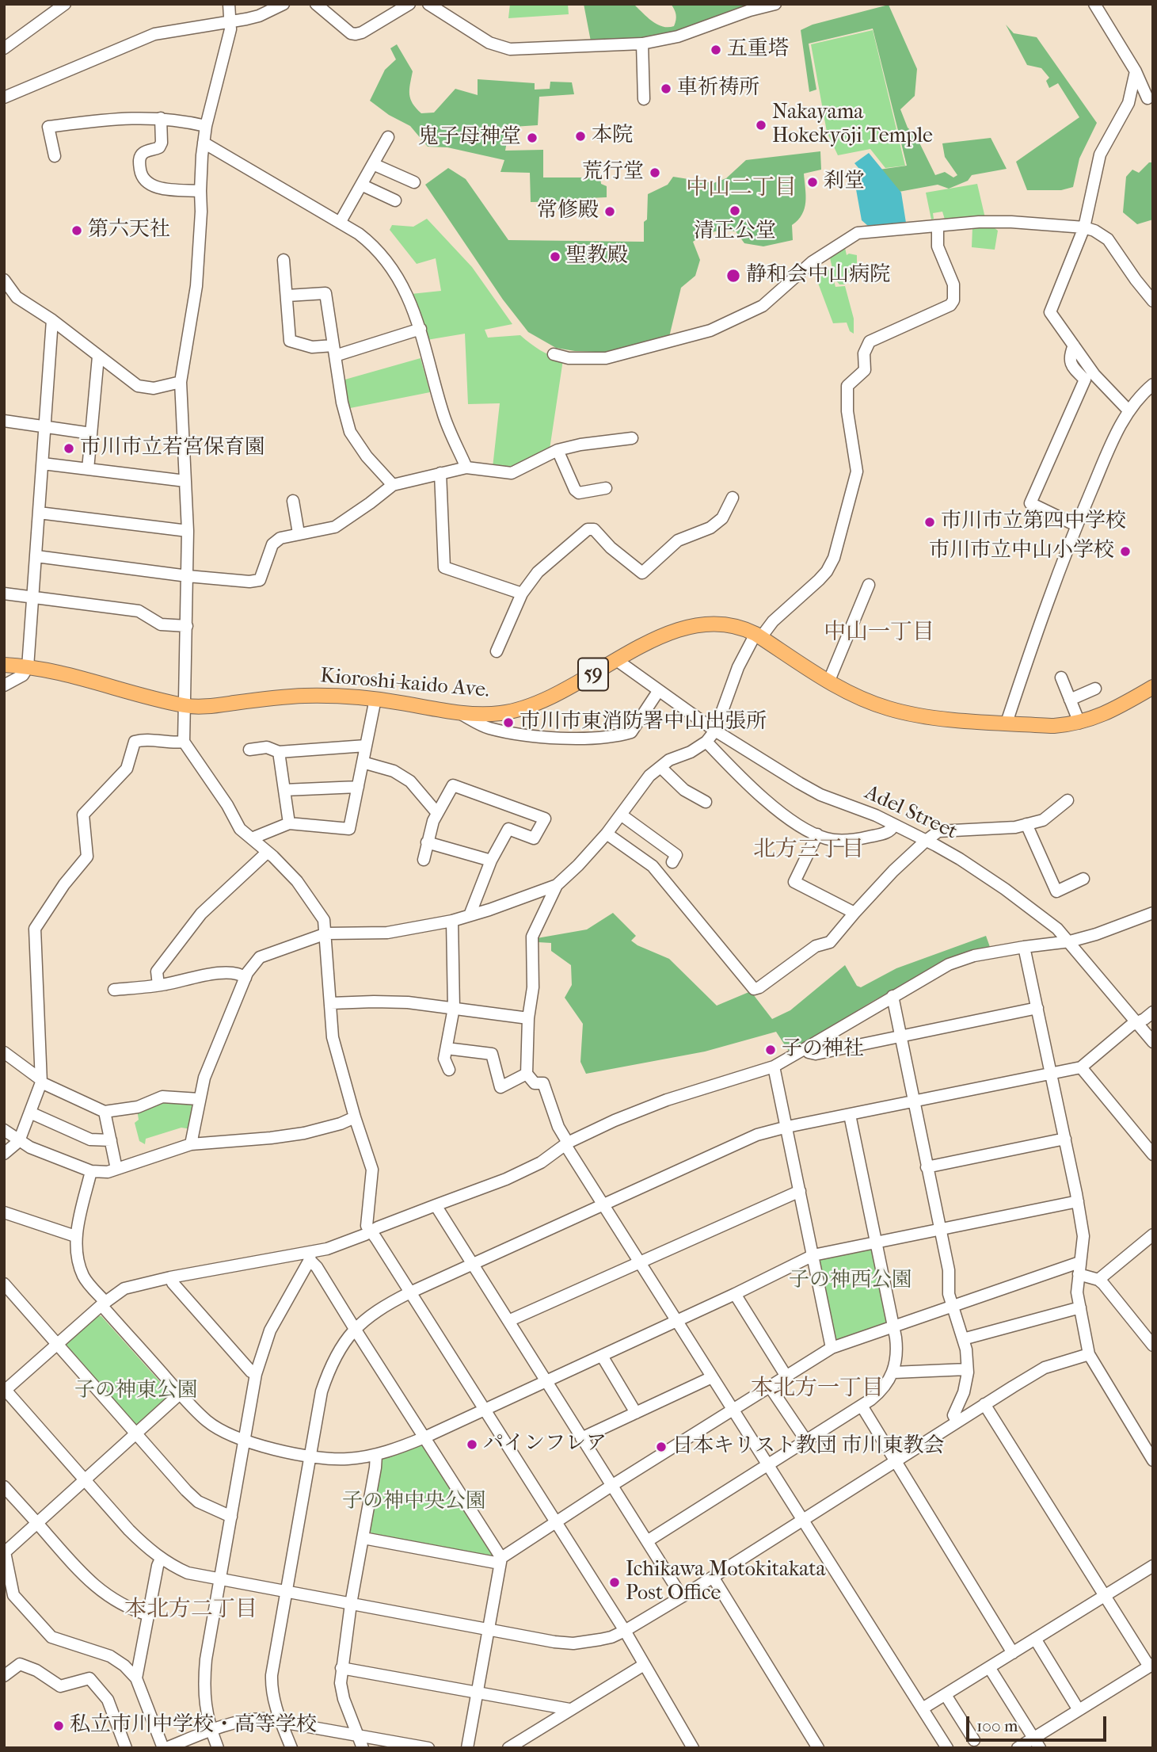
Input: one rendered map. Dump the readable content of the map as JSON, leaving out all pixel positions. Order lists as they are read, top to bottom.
{
  "streets": {
    "main road": ["59", "Kioroshi-kaido Ave."],
    "street": ["Adel Street"]
  },
  "crossings": [
    ["Kioroshi-kaido Ave.", "Adel Street"]
  ],
  "districts": [
    "中山二丁目",
    "中山一丁目",
    "北方三丁目",
    "本北方一丁目",
    "本北方二丁目"
  ],
  "parks": ["子の神西公園", "子の神東公園", "子の神中央公園"],
  "places": [
    "五重塔",
    "車祈祷所",
    "Nakayama Hokekyōji Temple",
    "本院",
    "鬼子母神堂",
    "荒行堂",
    "刹堂",
    "清正公堂",
    "常修殿",
    "第六天社",
    "聖教殿",
    "静和会中山病院",
    "市川市立若宮保育園",
    "市川市立第四中学校",
    "市川市立中山小学校",
    "市川市東消防署中山出張所",
    "子の神社",
    "パインフレア",
    "日本キリスト教団 市川東教会",
    "Ichikawa Motokitakata Post Office",
    "私立市川中学校・高等学校"
  ],
  "scale_bar": "100 m"
}
